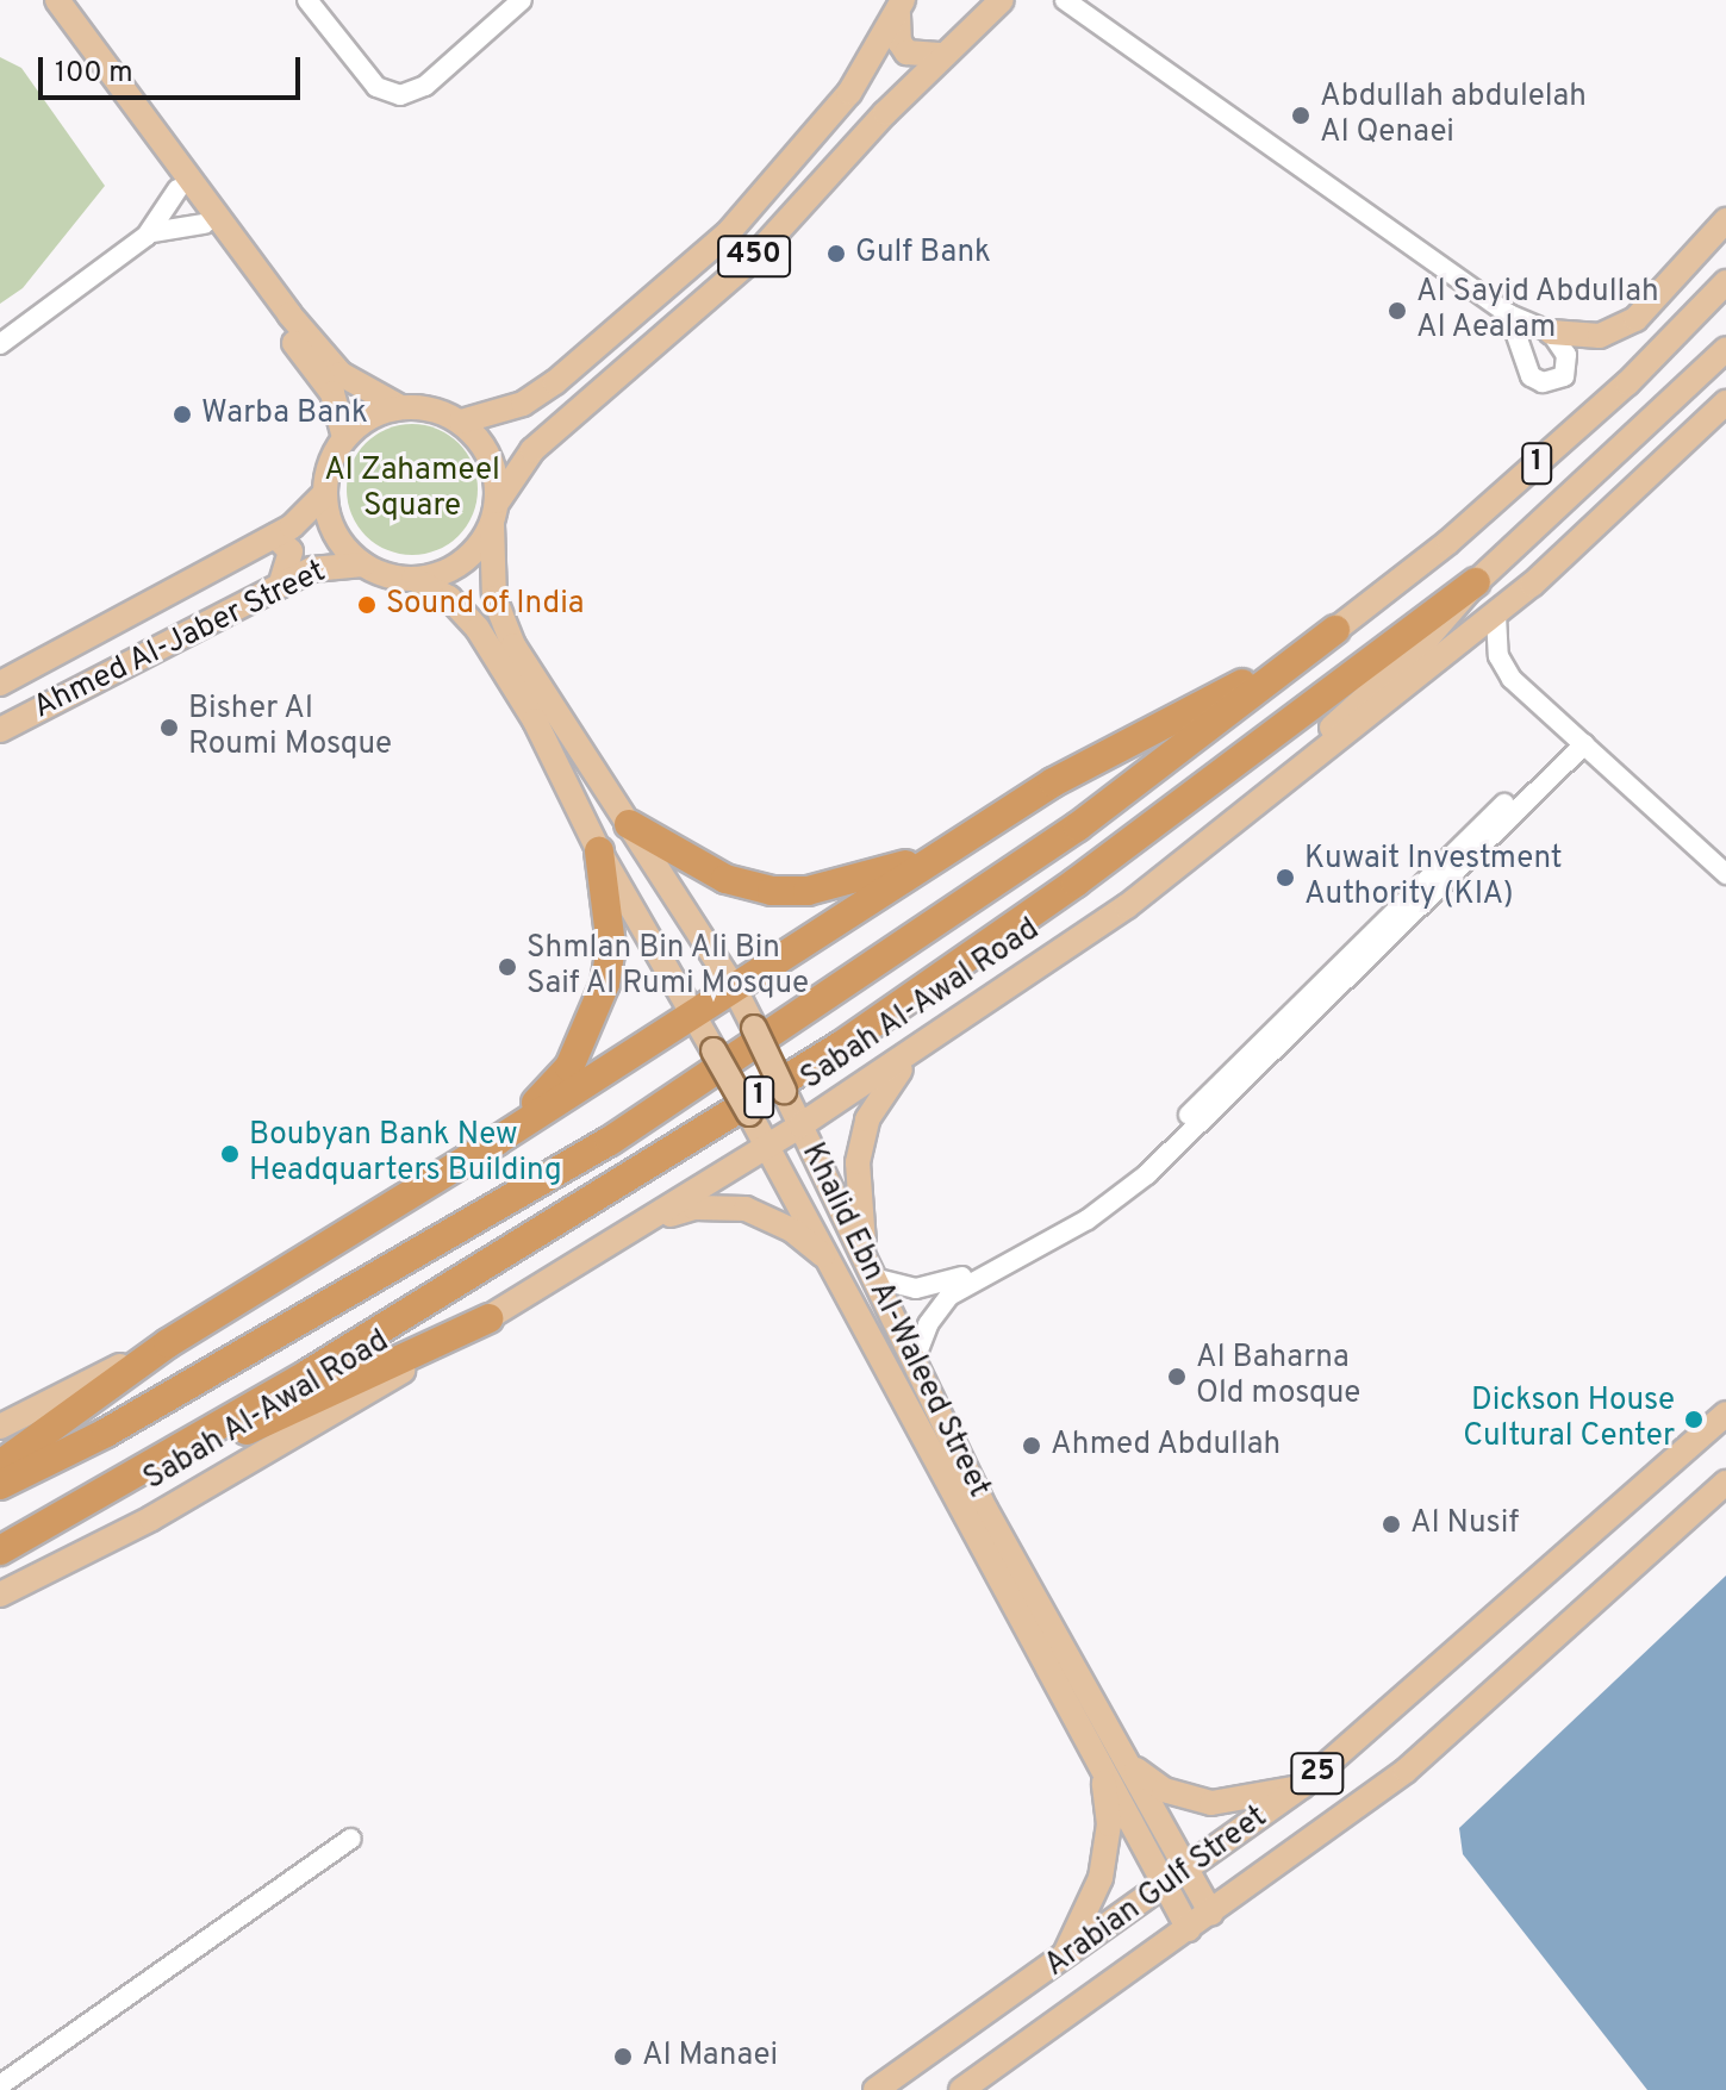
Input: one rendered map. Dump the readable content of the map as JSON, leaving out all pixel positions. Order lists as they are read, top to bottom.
{
  "streets": {
    "highway": ["1", "Sabah Al-Awal Road"],
    "main road": [
      "450",
      "Ahmed Al-Jaber Street",
      "Khalid Ebn Al-Waleed Street",
      "25",
      "Arabian Gulf Street"
    ]
  },
  "crossings": [
    ["450", "Ahmed Al-Jaber Street"],
    ["450", "Khalid Ebn Al-Waleed Street"],
    ["1", "Sabah Al-Awal Road"],
    ["Ahmed Al-Jaber Street", "Khalid Ebn Al-Waleed Street"],
    ["Sabah Al-Awal Road", "Khalid Ebn Al-Waleed Street"],
    ["Khalid Ebn Al-Waleed Street", "Arabian Gulf Street"]
  ],
  "parks": ["Al Zahameel Square"],
  "places": [
    "Abdullah abdulelah Al Qenaei",
    "Gulf Bank",
    "Al Sayid Abdullah Al Aealam",
    "Warba Bank",
    "Sound of India",
    "Bisher Al Roumi Mosque",
    "Kuwait Investment Authority (KIA)",
    "Shmlan Bin Ali Bin Saif Al Rumi Mosque",
    "Boubyan Bank New Headquarters Building",
    "Al Baharna Old mosque",
    "Dickson House Cultural Center",
    "Ahmed Abdullah",
    "Al Nusif",
    "Al Manaei"
  ],
  "scale_bar": "100 m"
}
